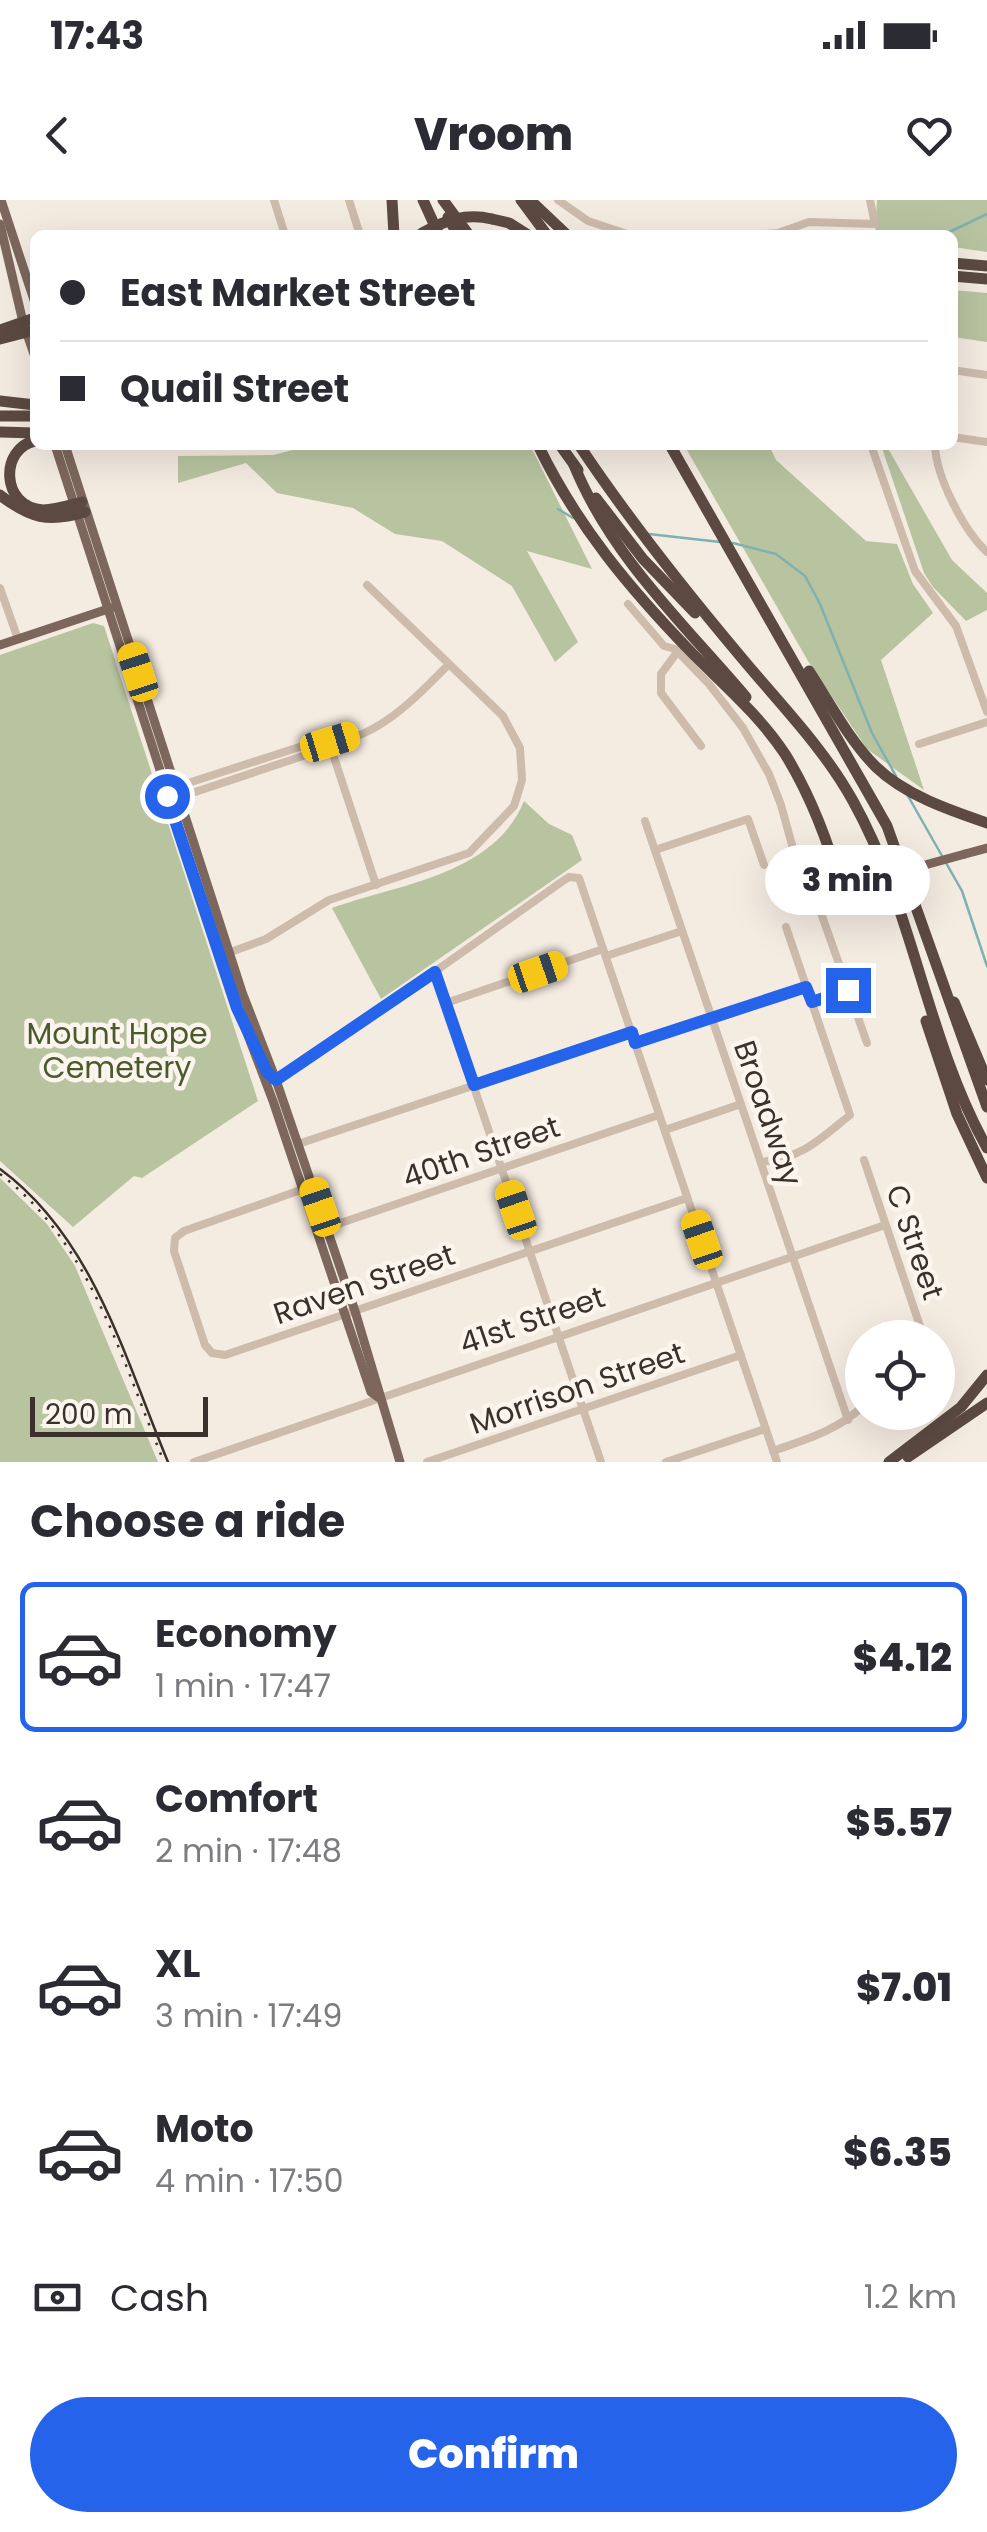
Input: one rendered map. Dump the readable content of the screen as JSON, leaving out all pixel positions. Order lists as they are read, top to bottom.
{
  "streets": {
    "street": [
      "Broadway",
      "40th Street",
      "C Street",
      "Raven Street",
      "41st Street",
      "Morrison Street"
    ]
  },
  "crossings": [
    ["Broadway", "41st Street"],
    ["C Street", "41st Street"]
  ],
  "parks": ["Mount Hope Cemetery"],
  "scale_bar": "200 m",
  "page": {
    "status": "17:43",
    "header": "Vroom",
    "banner": ["East Market Street", "Quail Street"],
    "bubble": "3 min",
    "scale": "200 m",
    "heading": "Choose a ride",
    "list": [
      {
        "name": "Economy",
        "note": "1 min · 17:47",
        "value": "$4.12"
      },
      {
        "name": "Comfort",
        "note": "2 min · 17:48",
        "value": "$5.57"
      },
      {
        "name": "XL",
        "note": "3 min · 17:49",
        "value": "$7.01"
      },
      {
        "name": "Moto",
        "note": "4 min · 17:50",
        "value": "$6.35"
      }
    ],
    "pay": ["Cash", "1.2 km"],
    "buttons": "Confirm"
  }
}
